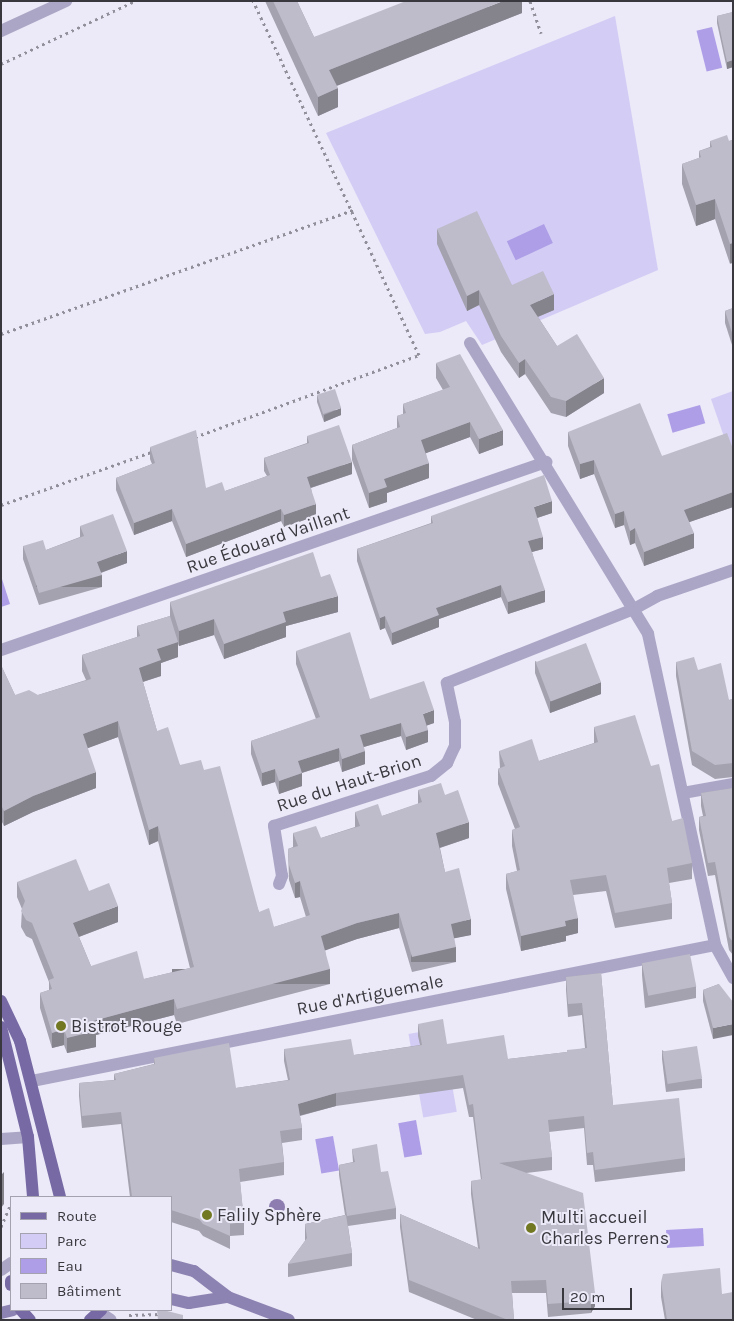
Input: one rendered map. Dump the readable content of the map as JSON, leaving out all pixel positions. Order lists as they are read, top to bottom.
{
  "streets": {
    "street": ["Rue Édouard Vaillant", "Rue du Haut-Brion", "Rue d'Artiguemale"]
  },
  "places": ["Bistrot Rouge", "Falily Sphère", "Multi accueil Charles Perrens"],
  "legend": [
    "Route",
    "Parc",
    "Eau",
    "Bâtiment"
  ],
  "scale_bar": "20 m"
}
